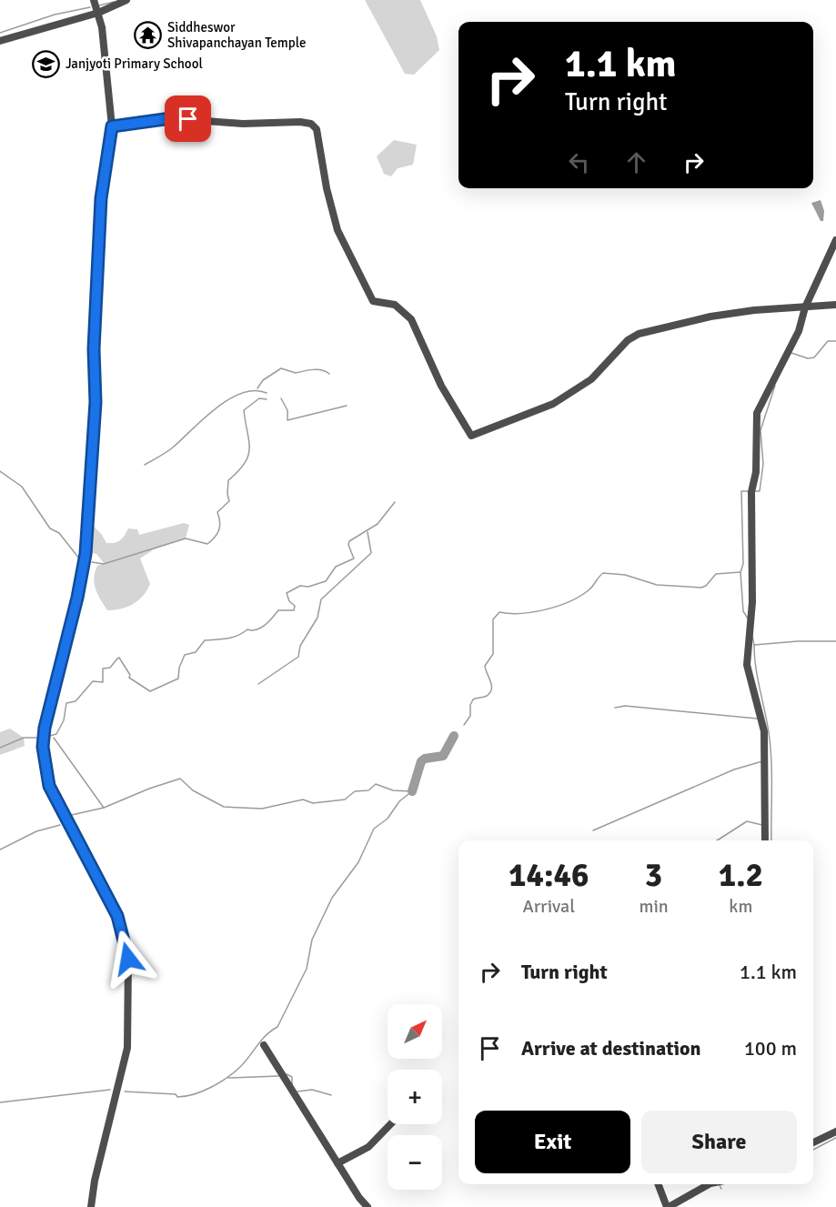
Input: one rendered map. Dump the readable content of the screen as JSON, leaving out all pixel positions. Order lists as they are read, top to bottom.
{
  "places": {
    "temple": ["Siddheswor Shivapanchayan Temple"],
    "school or university": ["Janjyoti Primary School"]
  },
  "north": "top right",
  "page": {
    "turn": ["1.1 km", "Turn right"],
    "eta": [
      "14:46",
      "Arrival",
      "3",
      "min",
      "1.2",
      "km"
    ],
    "list": [
      {
        "name": "Turn right",
        "value": "1.1 km"
      },
      {
        "name": "Arrive at destination",
        "value": "100 m"
      }
    ],
    "map_buttons": ["+", "−"],
    "buttons": ["Exit", "Share"]
  }
}
